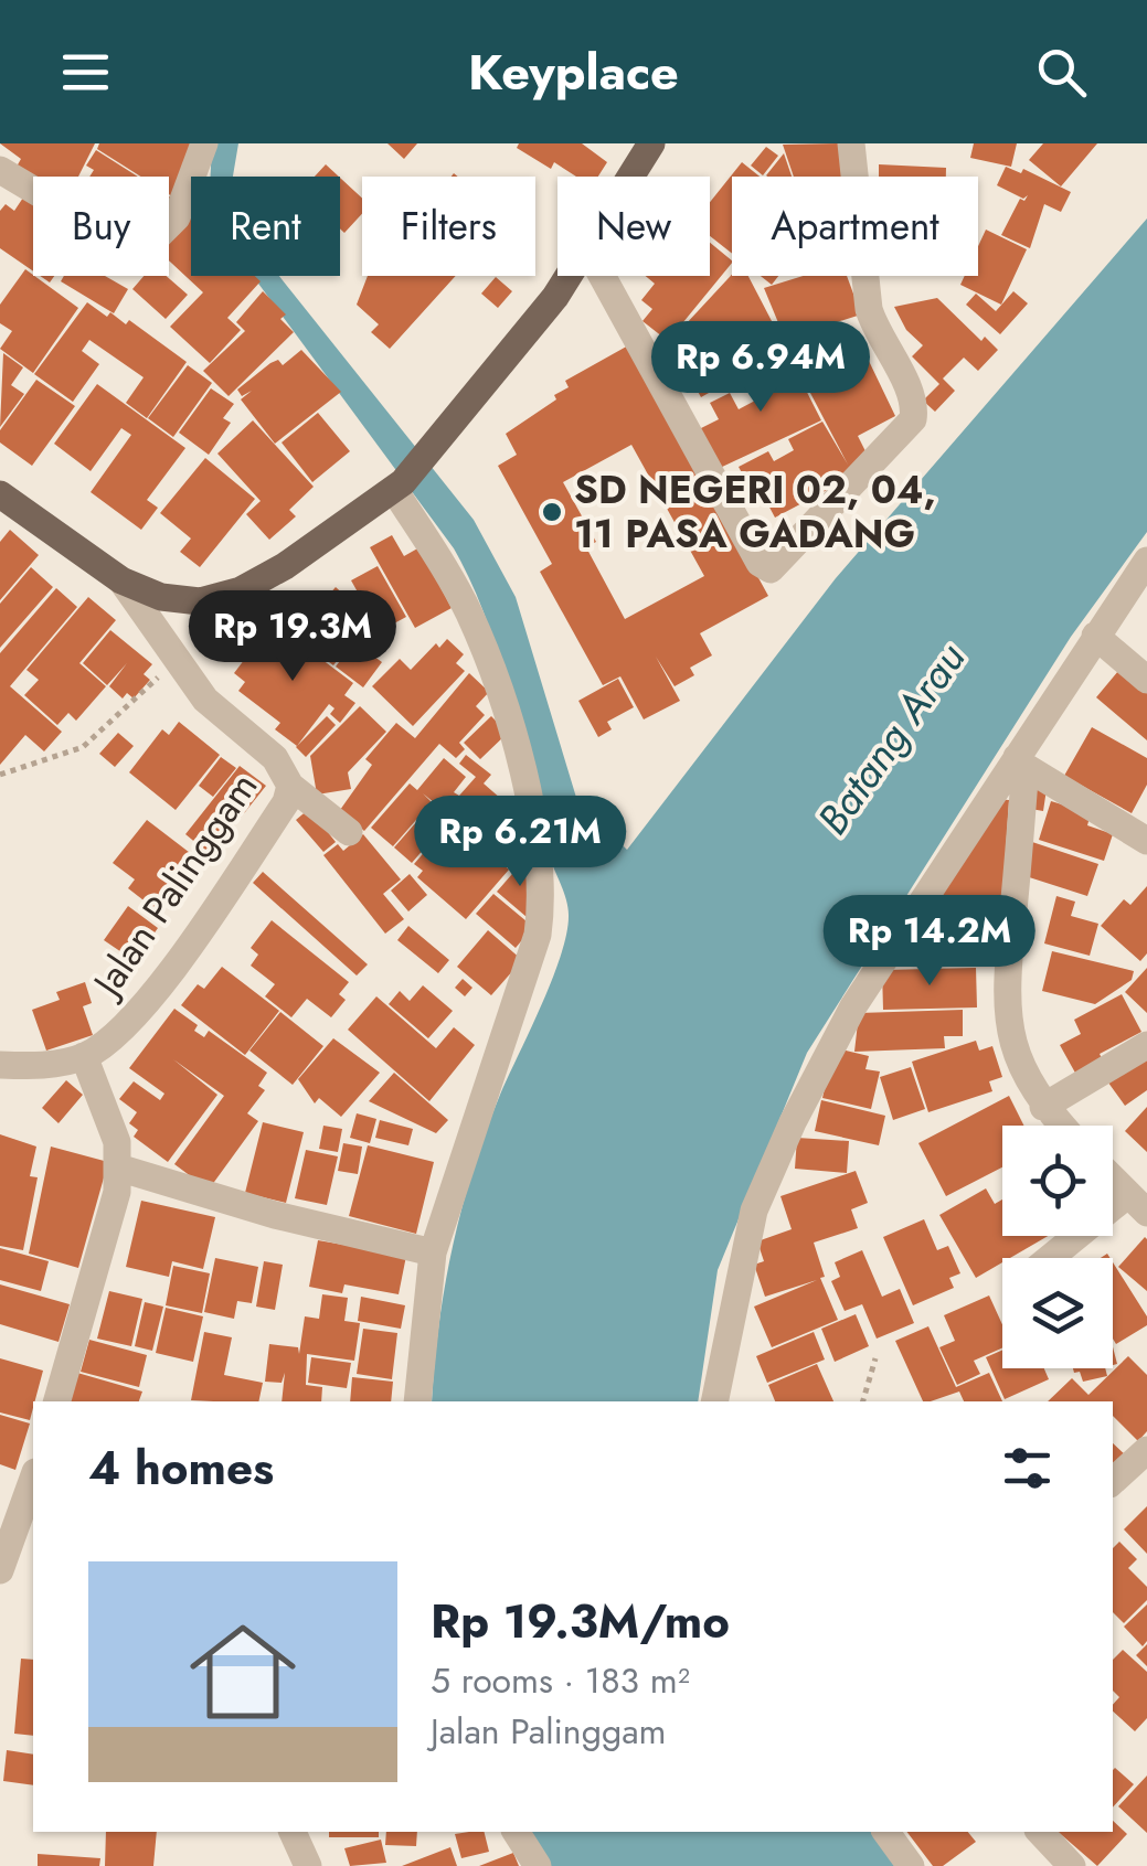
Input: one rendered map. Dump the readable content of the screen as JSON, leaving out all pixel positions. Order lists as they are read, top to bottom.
{
  "streets": {
    "street": ["Jalan Palinggam"]
  },
  "water": ["Batang Arau"],
  "places": ["SD NEGERI 02, 04, 11 PASA GADANG"],
  "page": {
    "header": "Keyplace",
    "chip": [
      "Buy",
      "Rent",
      "Filters",
      "New",
      "Apartment"
    ],
    "price": [
      "Rp 6.94M",
      "Rp 19.3M",
      "Rp 6.21M",
      "Rp 14.2M"
    ],
    "heading": "4 homes",
    "list": [
      {
        "name": "Rp 19.3M/mo",
        "note": "5 rooms · 183 m² · Jalan Palinggam"
      }
    ]
  }
}
